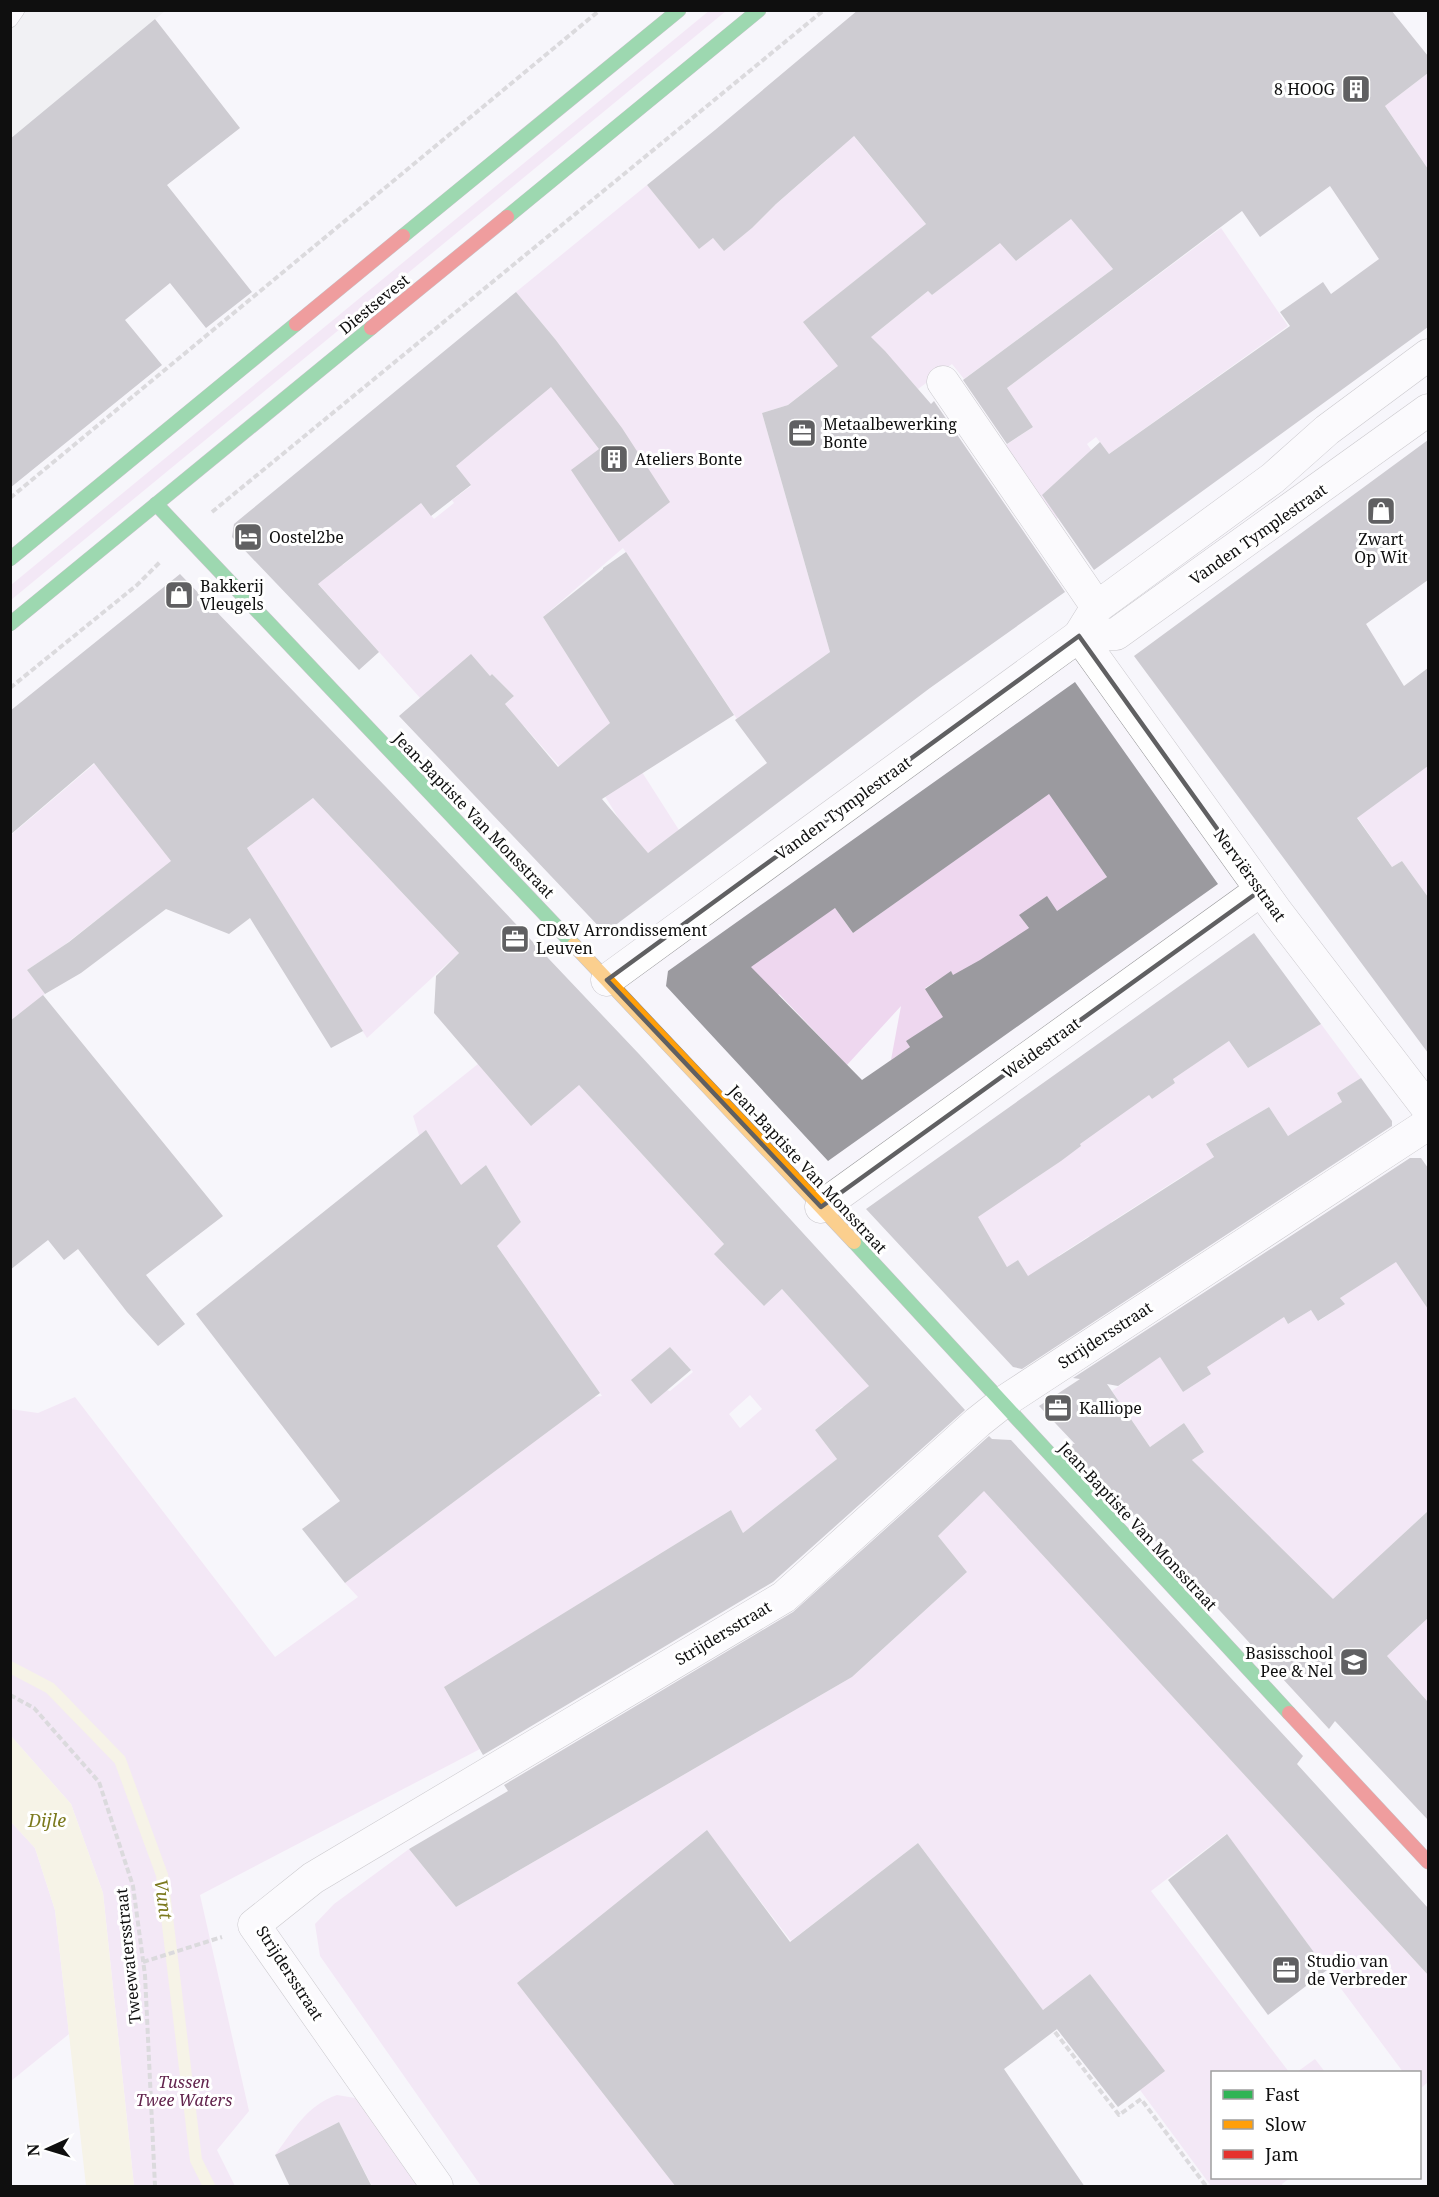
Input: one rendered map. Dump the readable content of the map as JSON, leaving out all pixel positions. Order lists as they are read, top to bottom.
{
  "streets": {
    "street": [
      "Diestsevest",
      "Vanden Tymplestraat",
      "Jean-Baptiste Van Monsstraat",
      "Nerviërsstraat",
      "Weidestraat",
      "Strijdersstraat"
    ],
    "path": ["Tweewatersstraat"]
  },
  "crossings": [
    ["Diestsevest", "Jean-Baptiste Van Monsstraat"],
    ["Vanden Tymplestraat", "Jean-Baptiste Van Monsstraat"],
    ["Vanden Tymplestraat", "Nerviërsstraat"],
    ["Jean-Baptiste Van Monsstraat", "Weidestraat"],
    ["Jean-Baptiste Van Monsstraat", "Strijdersstraat"],
    ["Nerviërsstraat", "Weidestraat"]
  ],
  "water": ["Dijle", "Vunt"],
  "parks": ["Tussen Twee Waters"],
  "places": {
    "building": ["8 HOOG", "Ateliers Bonte"],
    "office": [
      "Metaalbewerking Bonte",
      "CD&V Arrondissement Leuven",
      "Kalliope",
      "Studio van de Verbreder"
    ],
    "shop": ["Zwart Op Wit", "Bakkerij Vleugels"],
    "hotel": ["Oostel2be"],
    "school or university": ["Basisschool Pee & Nel"]
  },
  "legend": ["Fast", "Slow", "Jam"],
  "north": "left"
}
